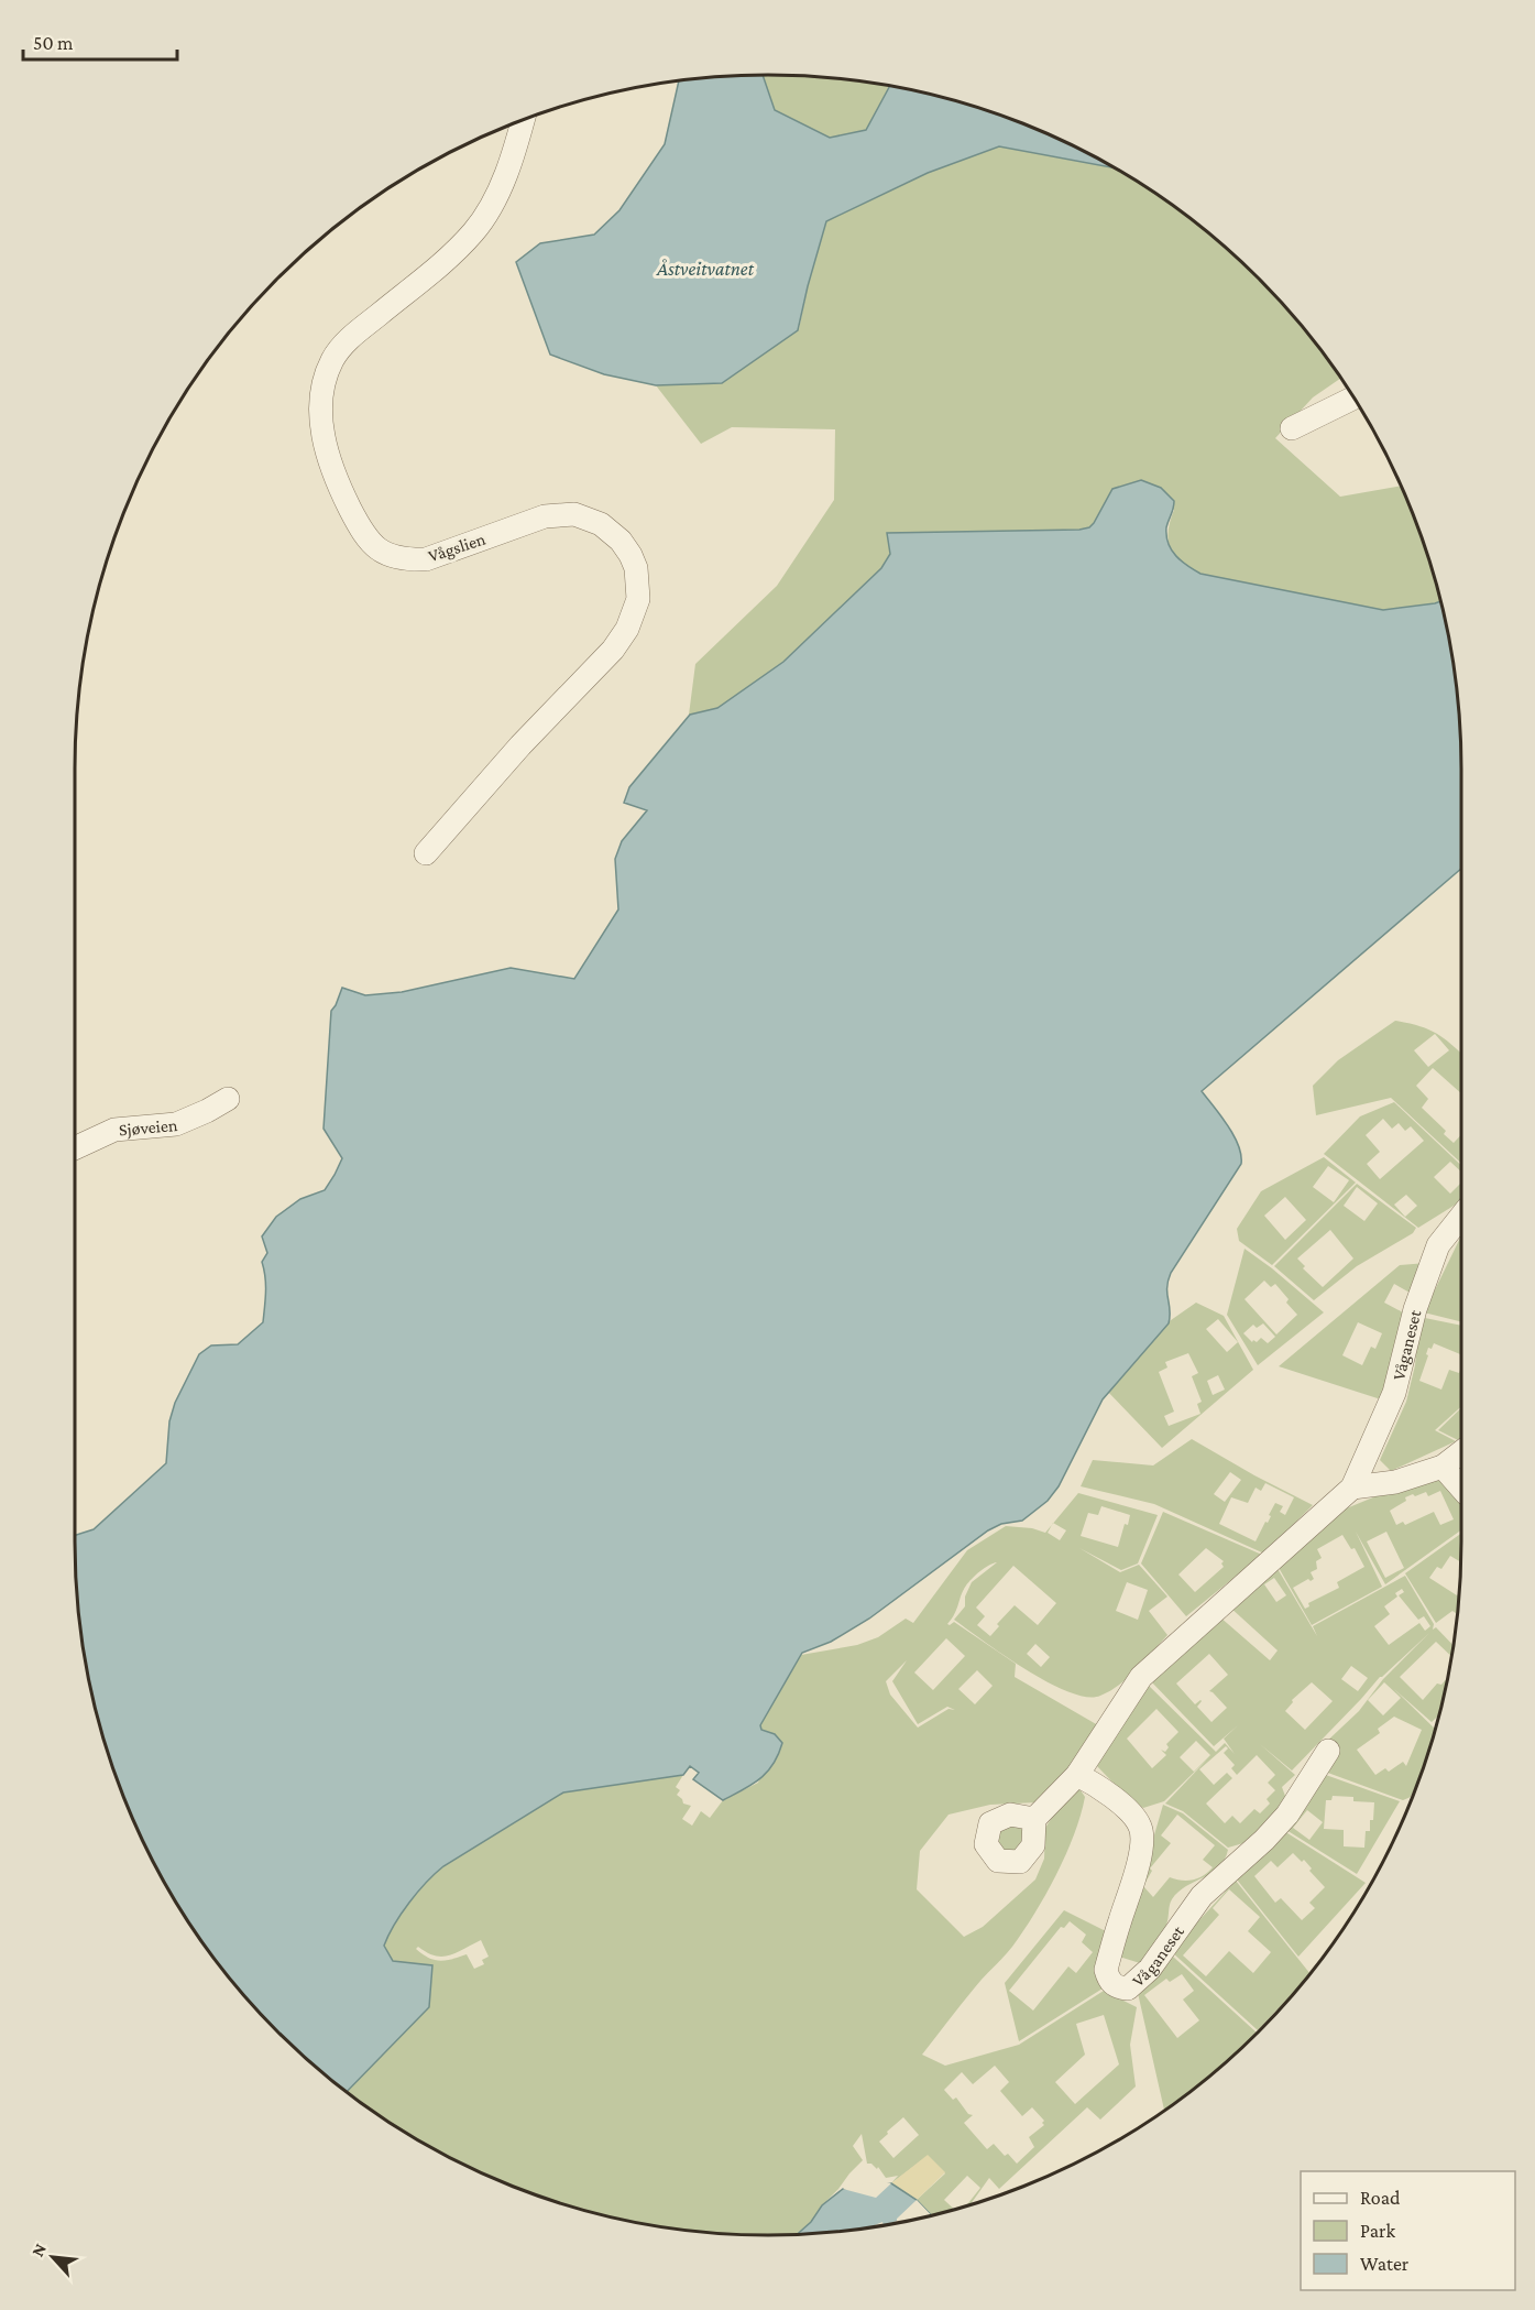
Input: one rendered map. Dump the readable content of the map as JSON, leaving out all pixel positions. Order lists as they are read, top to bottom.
{
  "streets": {
    "street": ["Vågslien", "Sjøveien", "Våganeset"]
  },
  "water": ["Åstveitvatnet"],
  "legend": ["Road", "Park", "Water"],
  "scale_bar": "50 m",
  "north": "top left"
}
